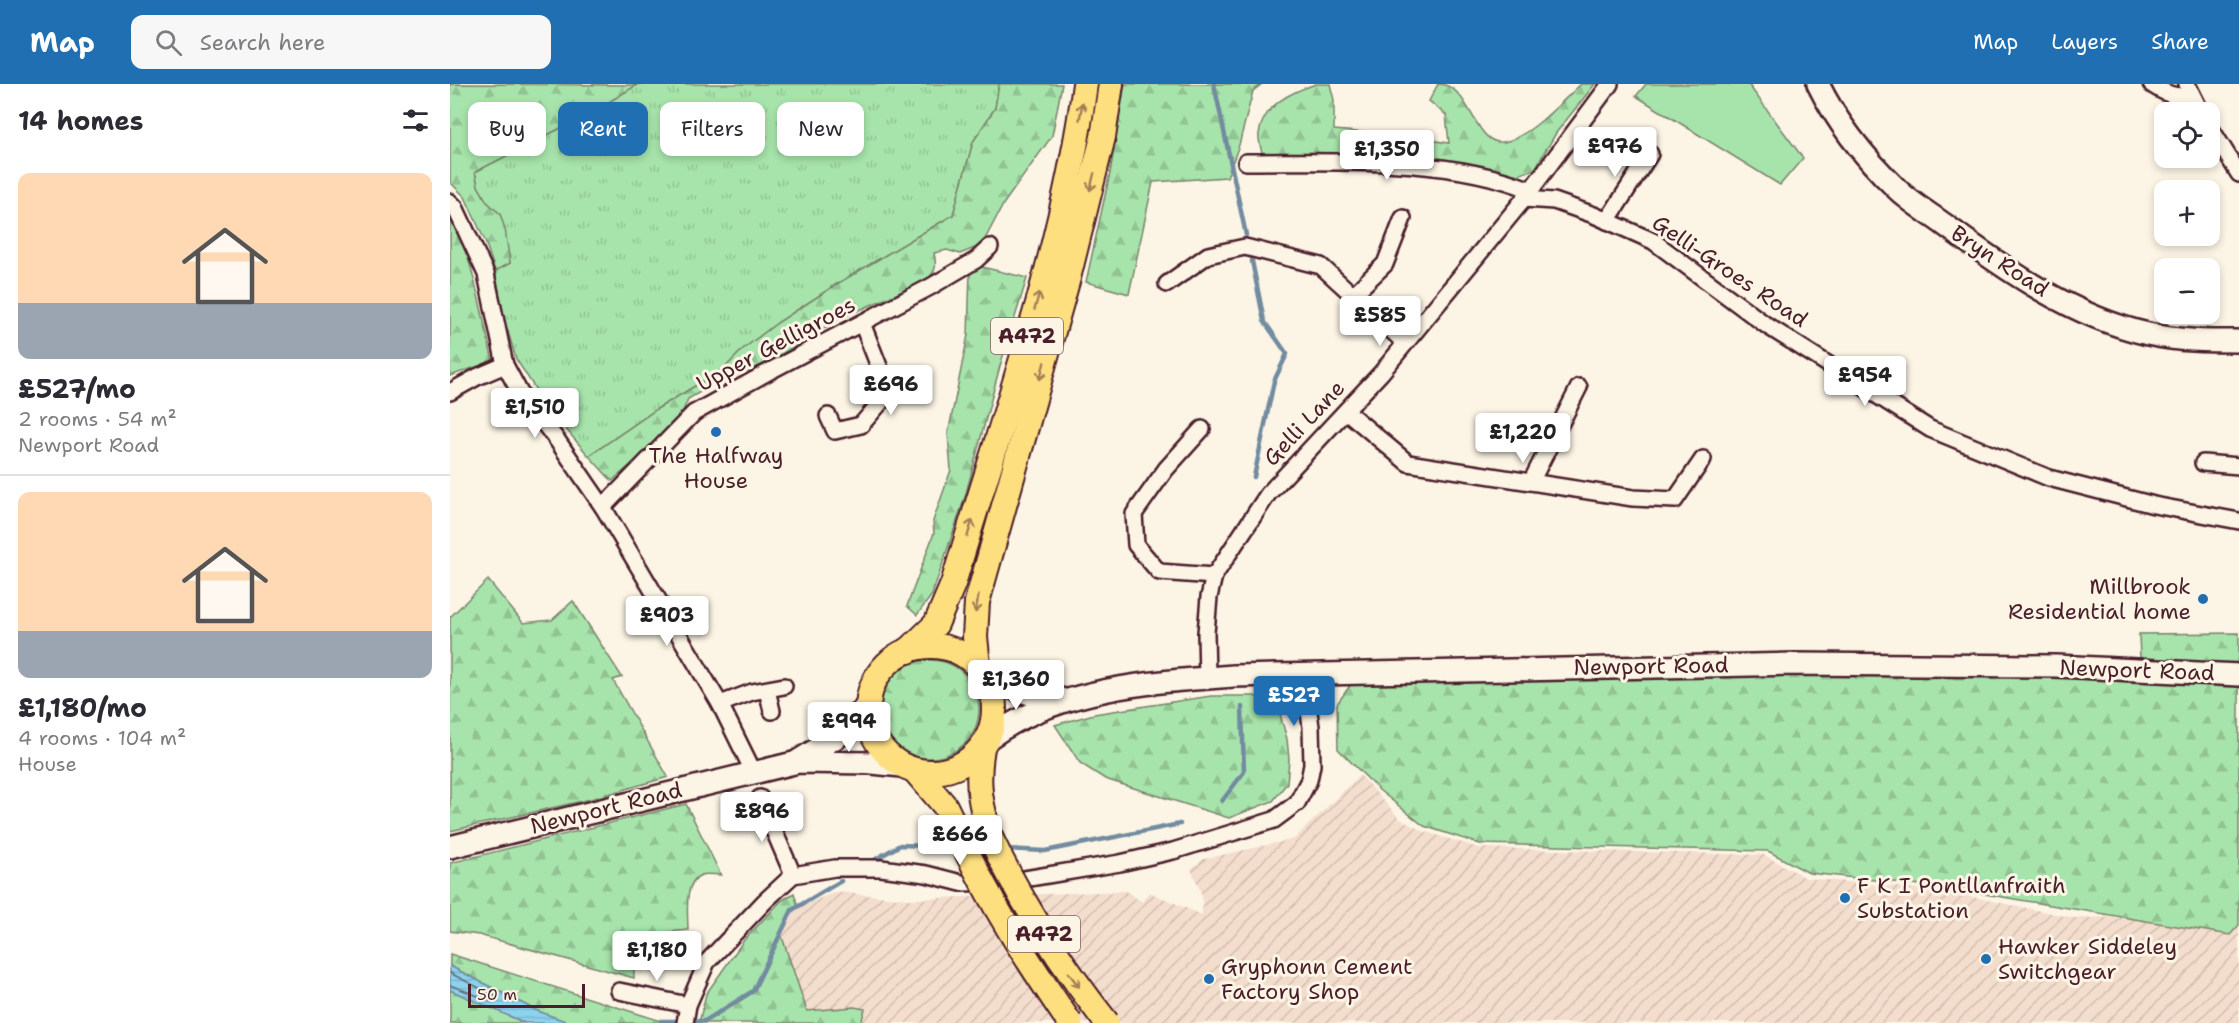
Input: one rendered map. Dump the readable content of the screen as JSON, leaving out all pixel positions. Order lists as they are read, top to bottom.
{
  "streets": {
    "main road": ["Bryn Road", "A472", "Newport Road"],
    "street": ["Gelli-Groes Road", "Upper Gelligroes", "Gelli Lane"]
  },
  "crossings": [
    ["Gelli-Groes Road", "Gelli Lane"],
    ["A472", "Newport Road"],
    ["Gelli Lane", "Newport Road"]
  ],
  "places": [
    "The Halfway House",
    "Millbrook Residential home",
    "F K I Pontllanfraith Substation",
    "Hawker Siddeley Switchgear",
    "Gryphonn Cement Factory Shop"
  ],
  "scale_bar": "50 m",
  "page": {
    "header": "Map",
    "search": "Search here",
    "nav": ["Map", "Layers", "Share"],
    "heading": "14 homes",
    "map_buttons": ["+", "−"],
    "chip": [
      "Buy",
      "Rent",
      "Filters",
      "New"
    ],
    "price": [
      "£976",
      "£1,350",
      "£585",
      "£954",
      "£696",
      "£1,510",
      "£1,220",
      "£903",
      "£1,360",
      "£527",
      "£994",
      "£896",
      "£666",
      "£1,180"
    ],
    "list": [
      {
        "name": "£527/mo",
        "note": "2 rooms · 54 m² · Newport Road"
      },
      {
        "name": "£1,180/mo",
        "note": "4 rooms · 104 m² · House"
      }
    ],
    "scale": "50 m"
  }
}
